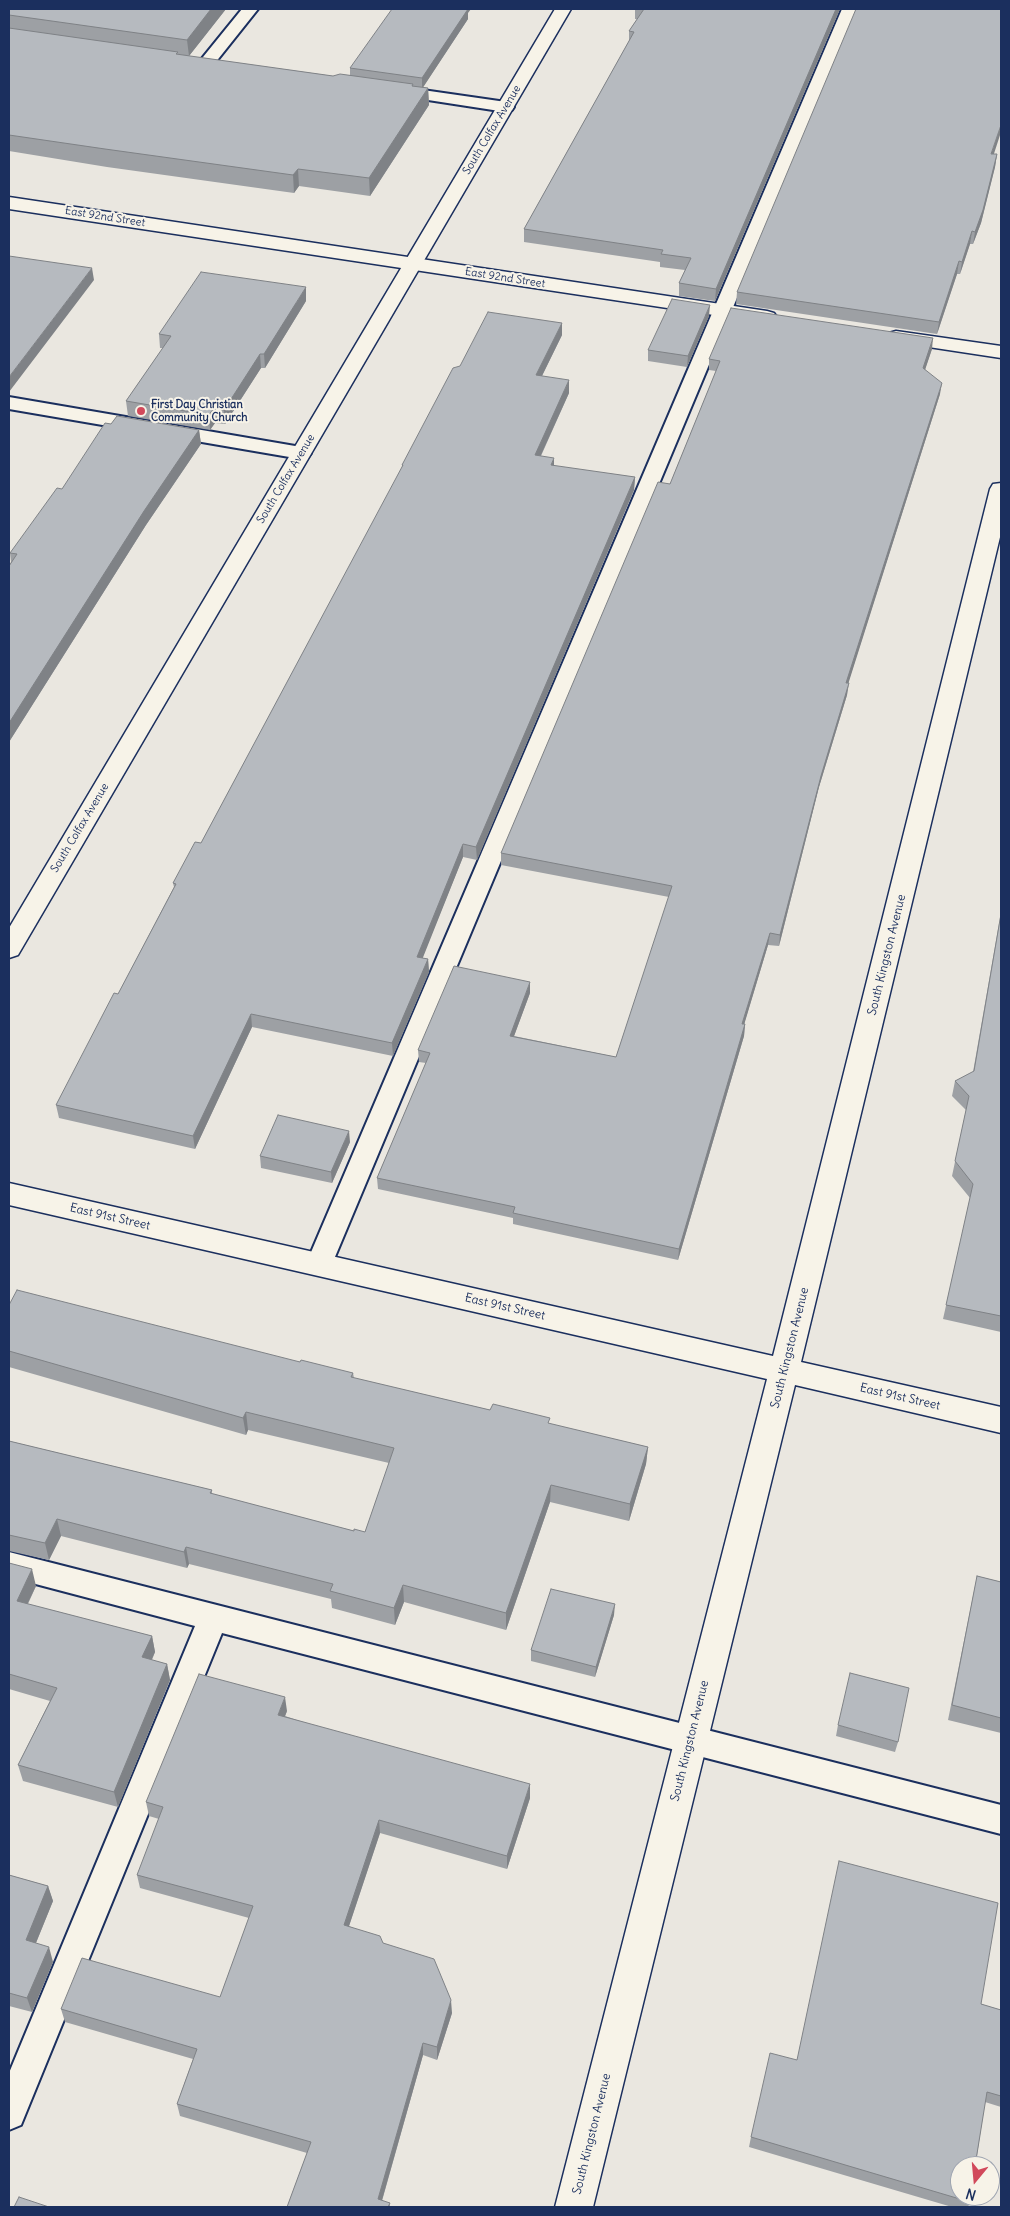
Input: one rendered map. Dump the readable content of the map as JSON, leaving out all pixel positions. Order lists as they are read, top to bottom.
{
  "streets": {
    "street": [
      "South Colfax Avenue",
      "East 92nd Street",
      "South Kingston Avenue",
      "East 91st Street"
    ]
  },
  "crossings": [
    ["South Colfax Avenue", "East 92nd Street"],
    ["South Kingston Avenue", "East 91st Street"]
  ],
  "places": ["First Day Christian Community Church"],
  "north": "bottom"
}
